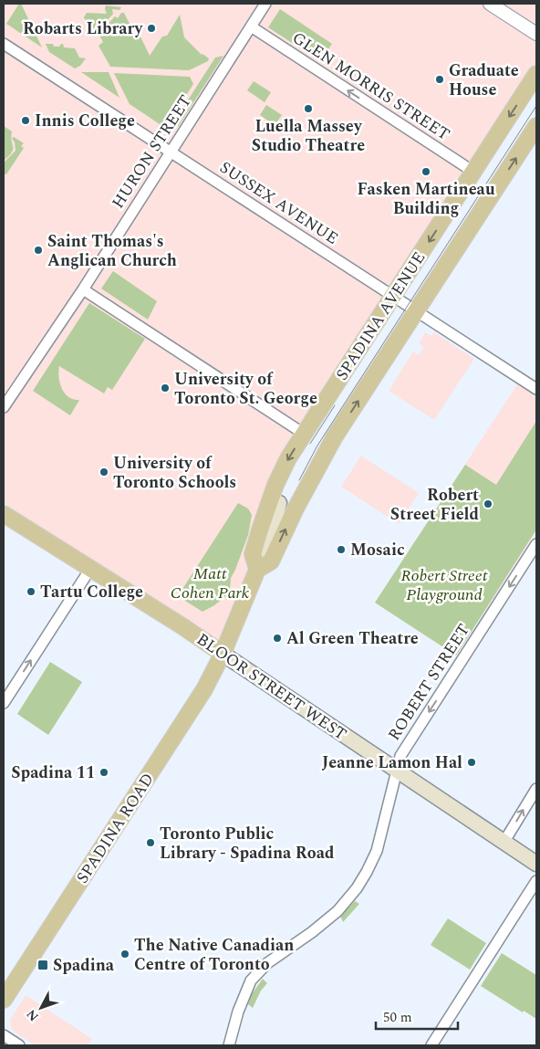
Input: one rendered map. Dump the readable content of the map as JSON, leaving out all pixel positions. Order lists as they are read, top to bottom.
{
  "streets": {
    "main road": ["SPADINA AVENUE", "BLOOR STREET WEST", "SPADINA ROAD"],
    "street": [
      "GLEN MORRIS STREET",
      "HURON STREET",
      "SUSSEX AVENUE",
      "ROBERT STREET"
    ]
  },
  "crossings": [
    ["GLEN MORRIS STREET", "HURON STREET"],
    ["GLEN MORRIS STREET", "SPADINA AVENUE"],
    ["HURON STREET", "SUSSEX AVENUE"],
    ["SUSSEX AVENUE", "SPADINA AVENUE"],
    ["SPADINA AVENUE", "BLOOR STREET WEST"],
    ["SPADINA AVENUE", "SPADINA ROAD"],
    ["ROBERT STREET", "BLOOR STREET WEST"],
    ["BLOOR STREET WEST", "SPADINA ROAD"]
  ],
  "one_way": ["GLEN MORRIS STREET", "ROBERT STREET"],
  "parks": ["Matt Cohen Park", "Robert Street Playground"],
  "places": {
    "other": [
      "Robarts Library",
      "Graduate House",
      "Luella Massey Studio Theatre",
      "Innis College",
      "Fasken Martineau Building",
      "Saint Thomas's Anglican Church",
      "University of Toronto St. George",
      "University of Toronto Schools",
      "Robert Street Field",
      "Mosaic",
      "Tartu College",
      "Al Green Theatre",
      "Jeanne Lamon Hal",
      "Spadina 11",
      "Toronto Public Library - Spadina Road",
      "The Native Canadian Centre of Toronto"
    ],
    "transit": ["Spadina"]
  },
  "scale_bar": "50 m",
  "north": "bottom left"
}
